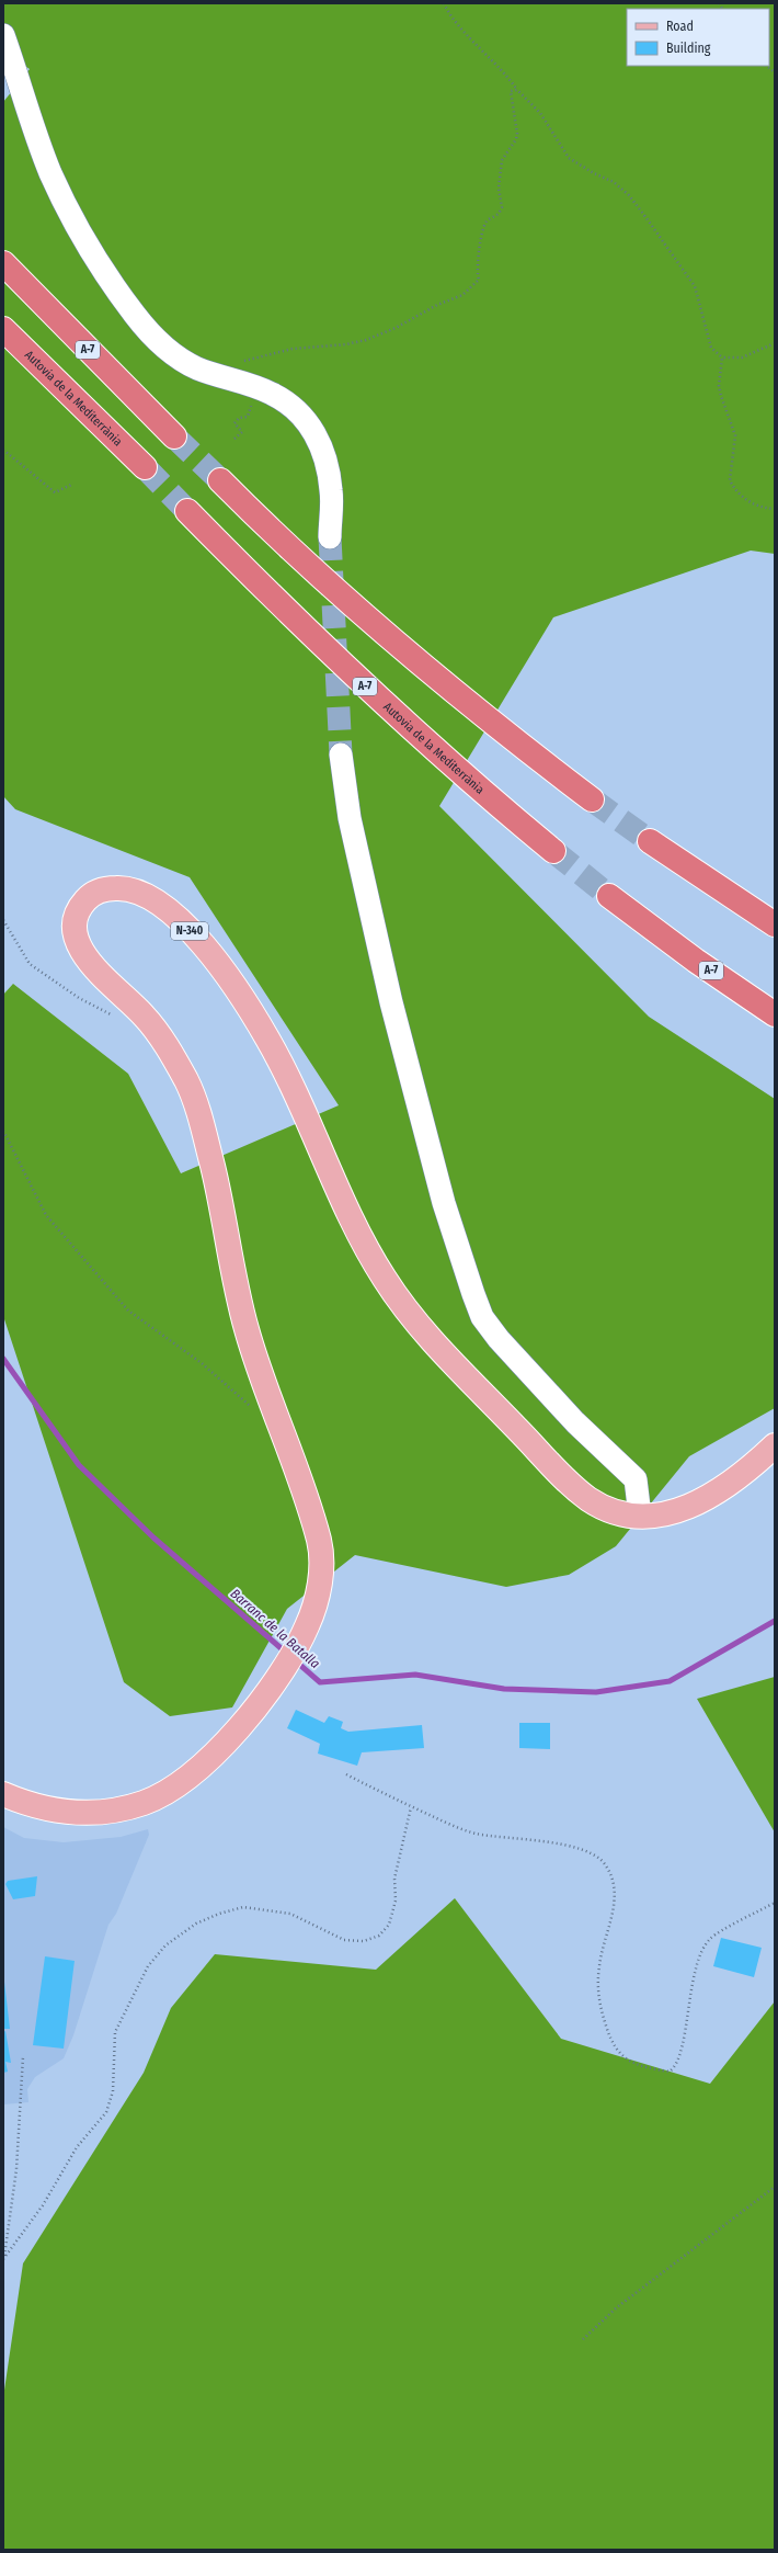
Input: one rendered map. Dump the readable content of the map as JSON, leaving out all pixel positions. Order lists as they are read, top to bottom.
{
  "streets": {
    "highway": ["A-7", "Autovia de la Mediterrània"],
    "main road": ["N-340"]
  },
  "water": ["Barranc de la Batalla"],
  "legend": ["Road", "Building"]
}
